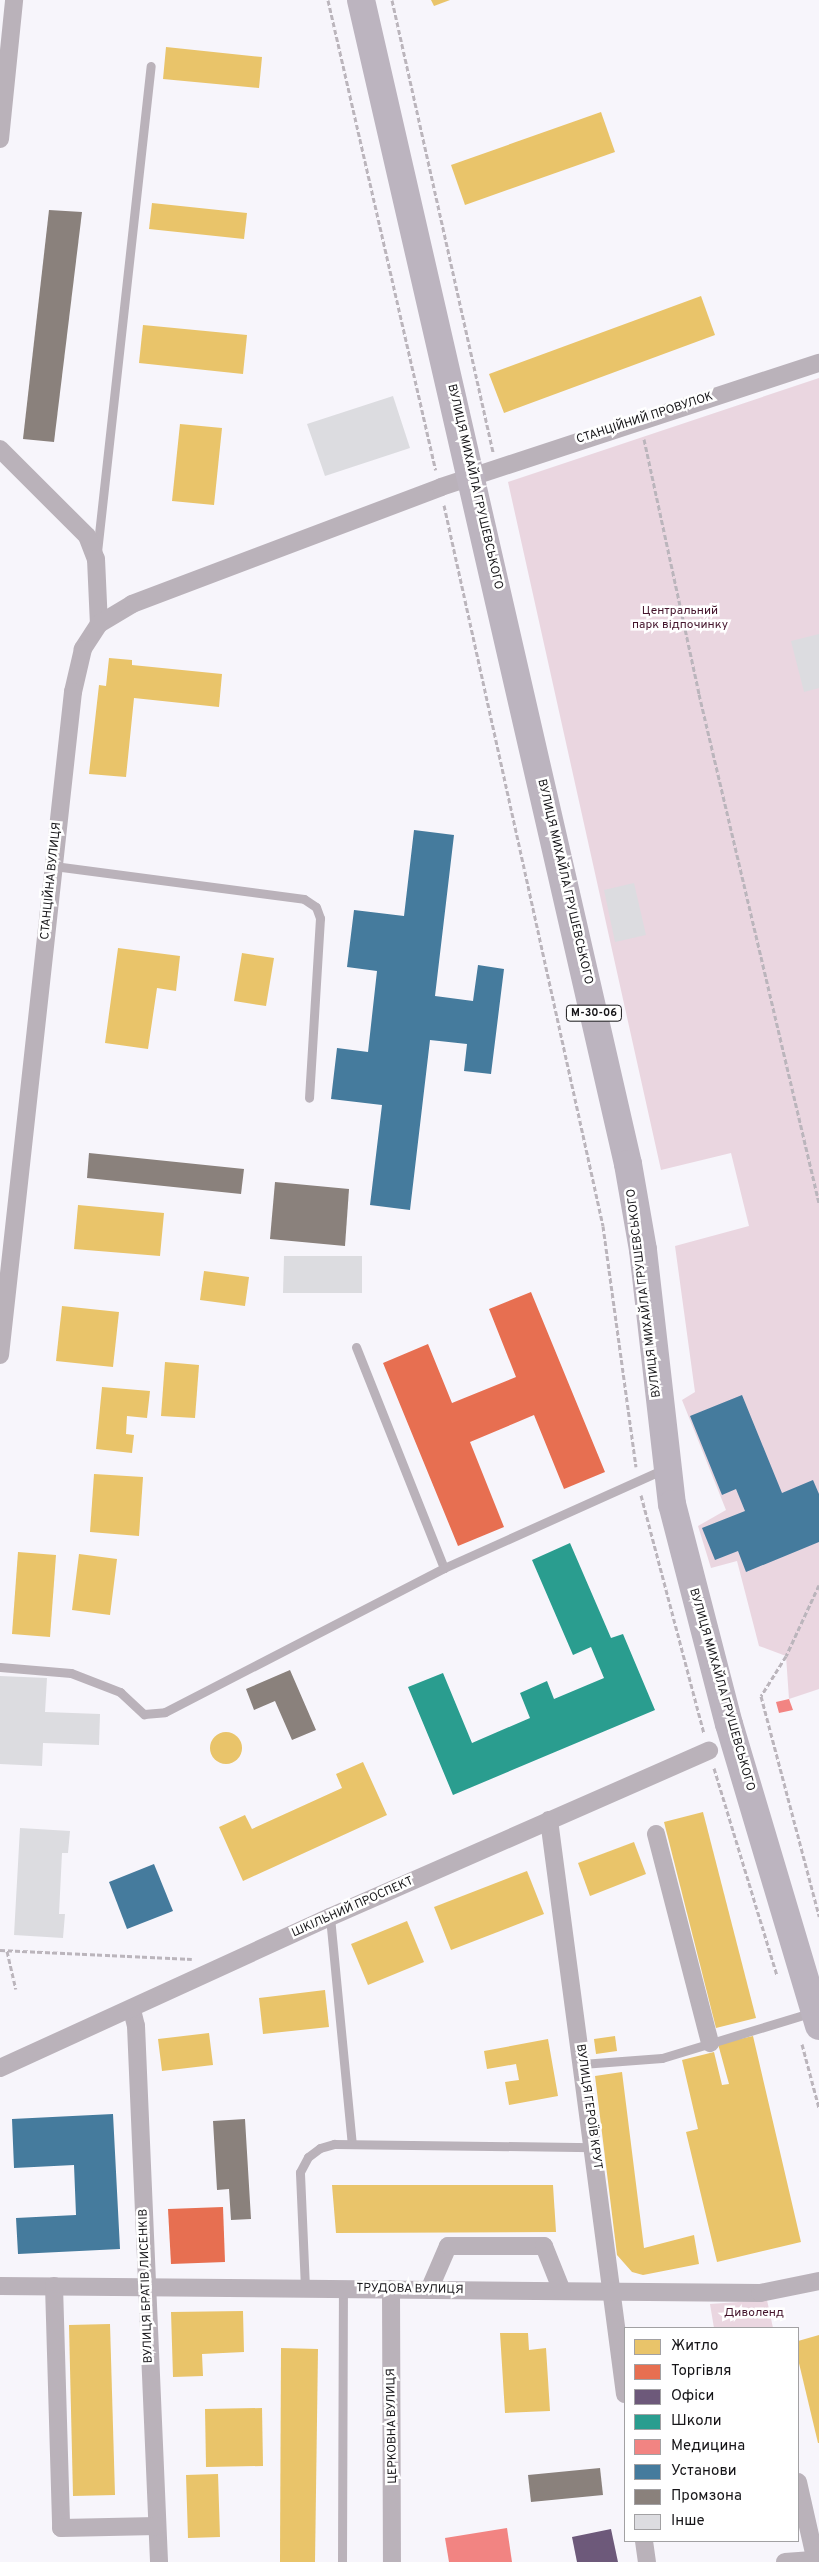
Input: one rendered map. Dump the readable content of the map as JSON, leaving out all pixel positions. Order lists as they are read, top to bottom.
{
  "streets": {
    "main road": ["ВУЛИЦЯ МИХАЙЛА ГРУШЕВСЬКОГО", "М-30-06"],
    "street": [
      "СТАНЦІЙНИЙ ПРОВУЛОК",
      "СТАНЦІЙНА ВУЛИЦЯ",
      "ШКІЛЬНИЙ ПРОСПЕКТ",
      "ВУЛИЦЯ ГЕРОЇВ КРУТ",
      "ВУЛИЦЯ БРАТІВ ЛИСЕНКІВ",
      "ТРУДОВА ВУЛИЦЯ",
      "ЦЕРКОВНА ВУЛИЦЯ"
    ]
  },
  "crossings": [
    ["СТАНЦІЙНИЙ ПРОВУЛОК", "ВУЛИЦЯ МИХАЙЛА ГРУШЕВСЬКОГО"],
    ["СТАНЦІЙНИЙ ПРОВУЛОК", "СТАНЦІЙНА ВУЛИЦЯ"],
    ["ШКІЛЬНИЙ ПРОСПЕКТ", "ВУЛИЦЯ ГЕРОЇВ КРУТ"],
    ["ШКІЛЬНИЙ ПРОСПЕКТ", "ВУЛИЦЯ БРАТІВ ЛИСЕНКІВ"],
    ["ВУЛИЦЯ ГЕРОЇВ КРУТ", "ТРУДОВА ВУЛИЦЯ"],
    ["ВУЛИЦЯ БРАТІВ ЛИСЕНКІВ", "ТРУДОВА ВУЛИЦЯ"],
    ["ТРУДОВА ВУЛИЦЯ", "ЦЕРКОВНА ВУЛИЦЯ"]
  ],
  "parks": ["Центральний парк відпочинку", "Диволенд"],
  "legend": [
    "Житло",
    "Торгівля",
    "Офіси",
    "Школи",
    "Медицина",
    "Установи",
    "Промзона",
    "Інше"
  ]
}
